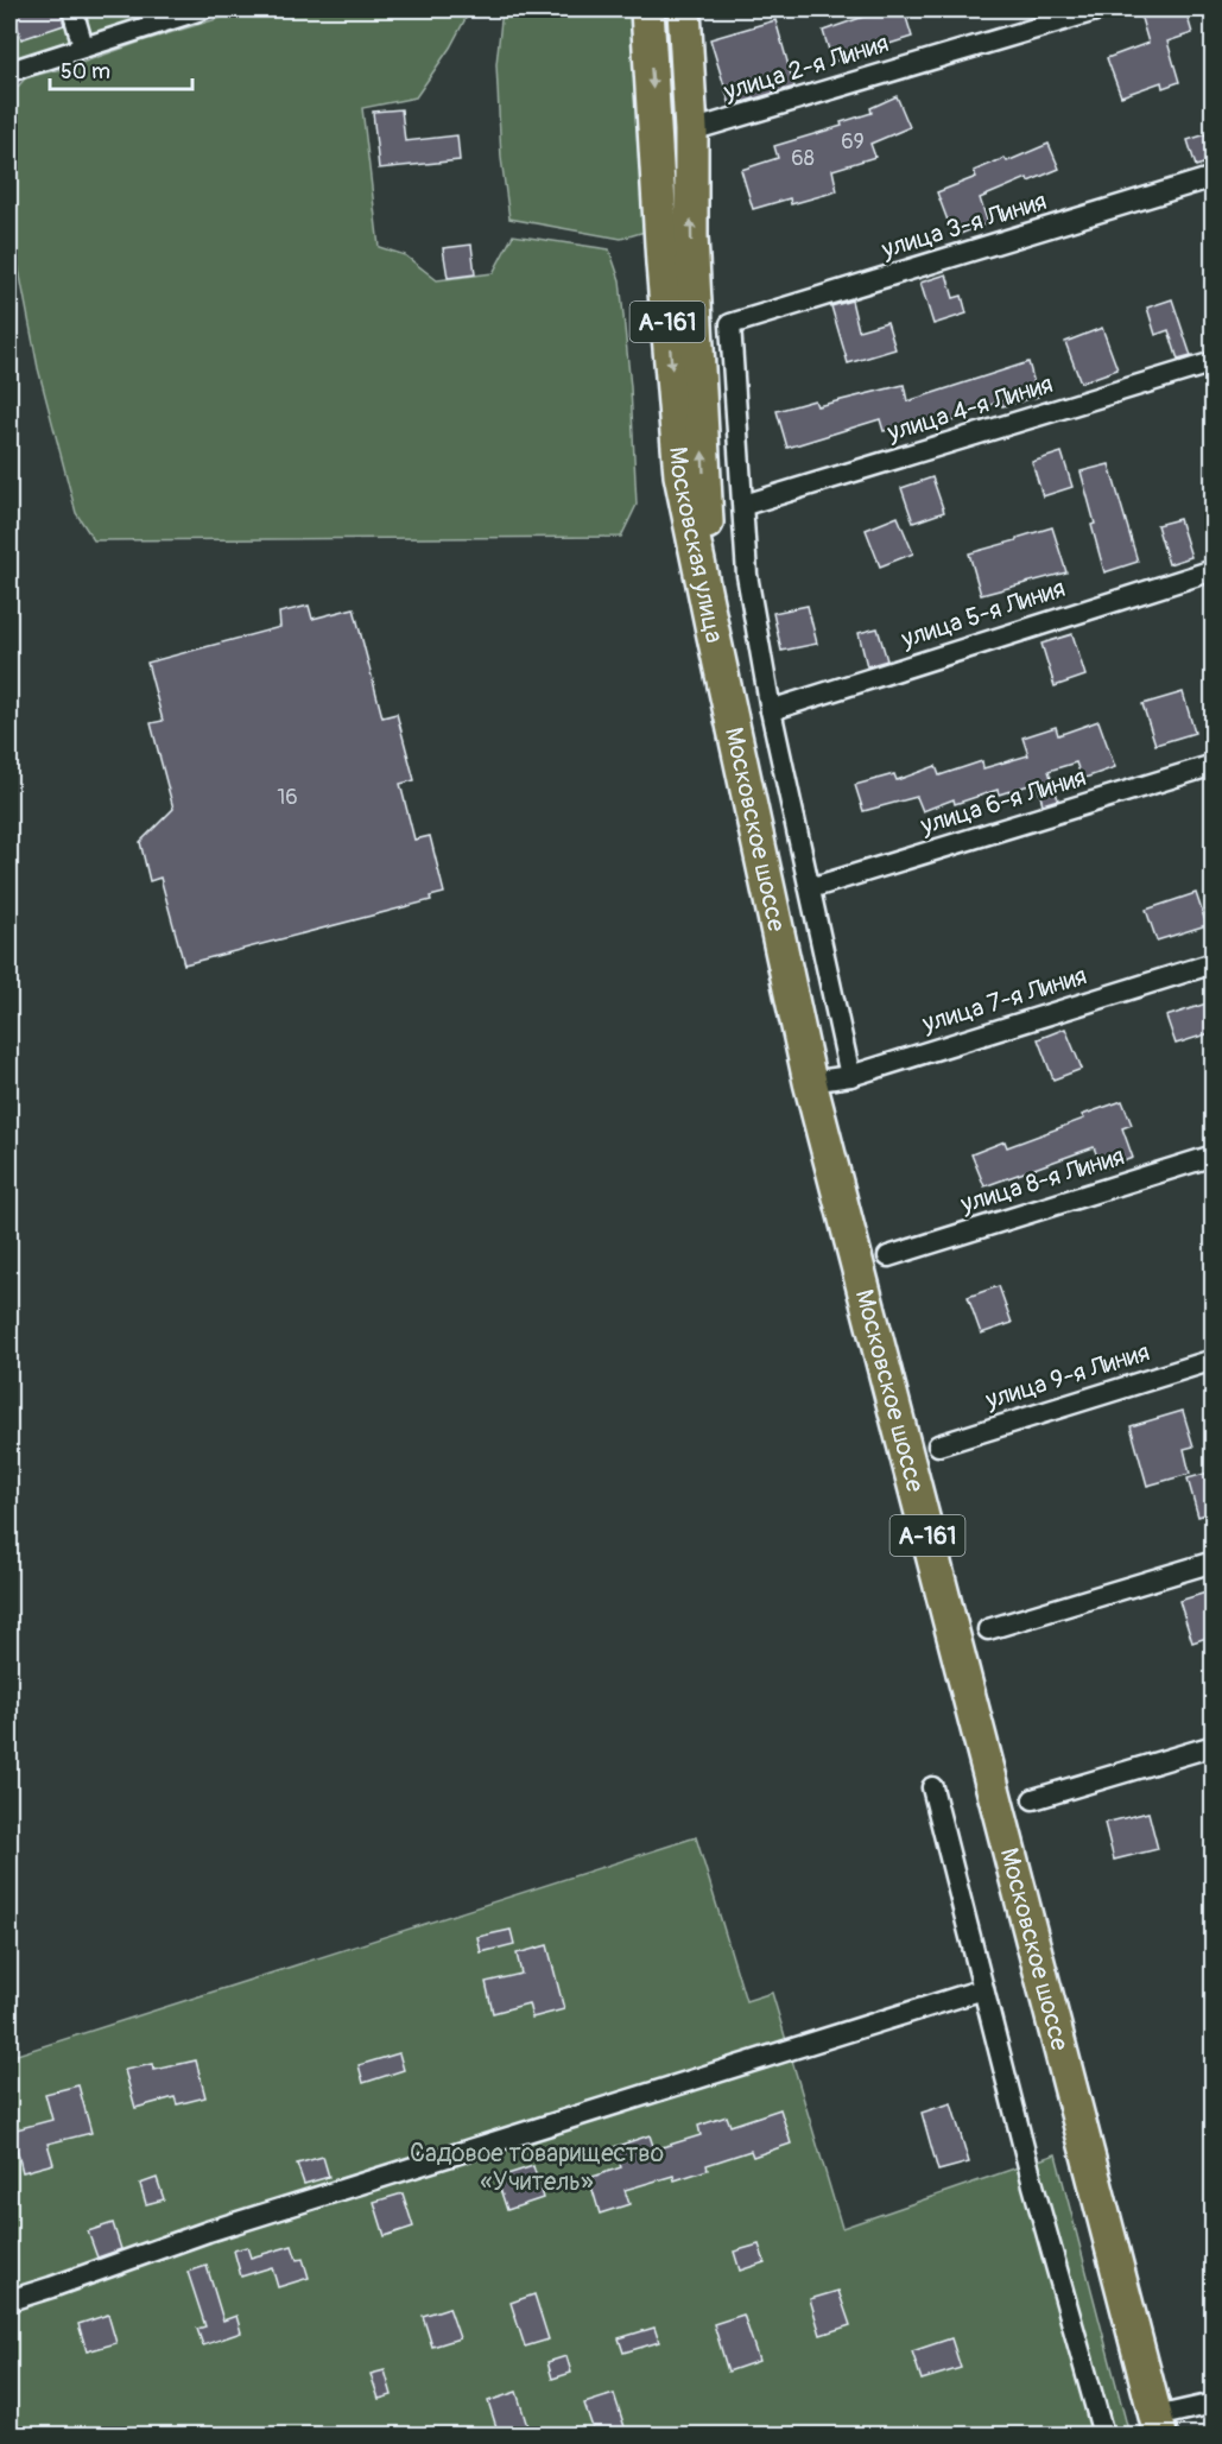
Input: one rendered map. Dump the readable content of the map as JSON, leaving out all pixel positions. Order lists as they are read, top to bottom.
{
  "streets": {
    "highway": ["А-161", "Московская улица", "Московское шоссе"],
    "street": [
      "улица 2-я Линия",
      "улица 3-я Линия",
      "улица 4-я Линия",
      "улица 5-я Линия",
      "улица 6-я Линия",
      "улица 7-я Линия",
      "улица 8-я Линия",
      "улица 9-я Линия"
    ]
  },
  "crossings": [
    ["улица 2-я Линия", "Московская улица"],
    ["улица 3-я Линия", "улица 4-я Линия"],
    ["Московская улица", "Московское шоссе"],
    ["Московское шоссе", "улица 7-я Линия"]
  ],
  "parks": ["Садовое товарищество «Учитель»"],
  "house_numbers": ["69", "68", "16"],
  "scale_bar": "50 m"
}
